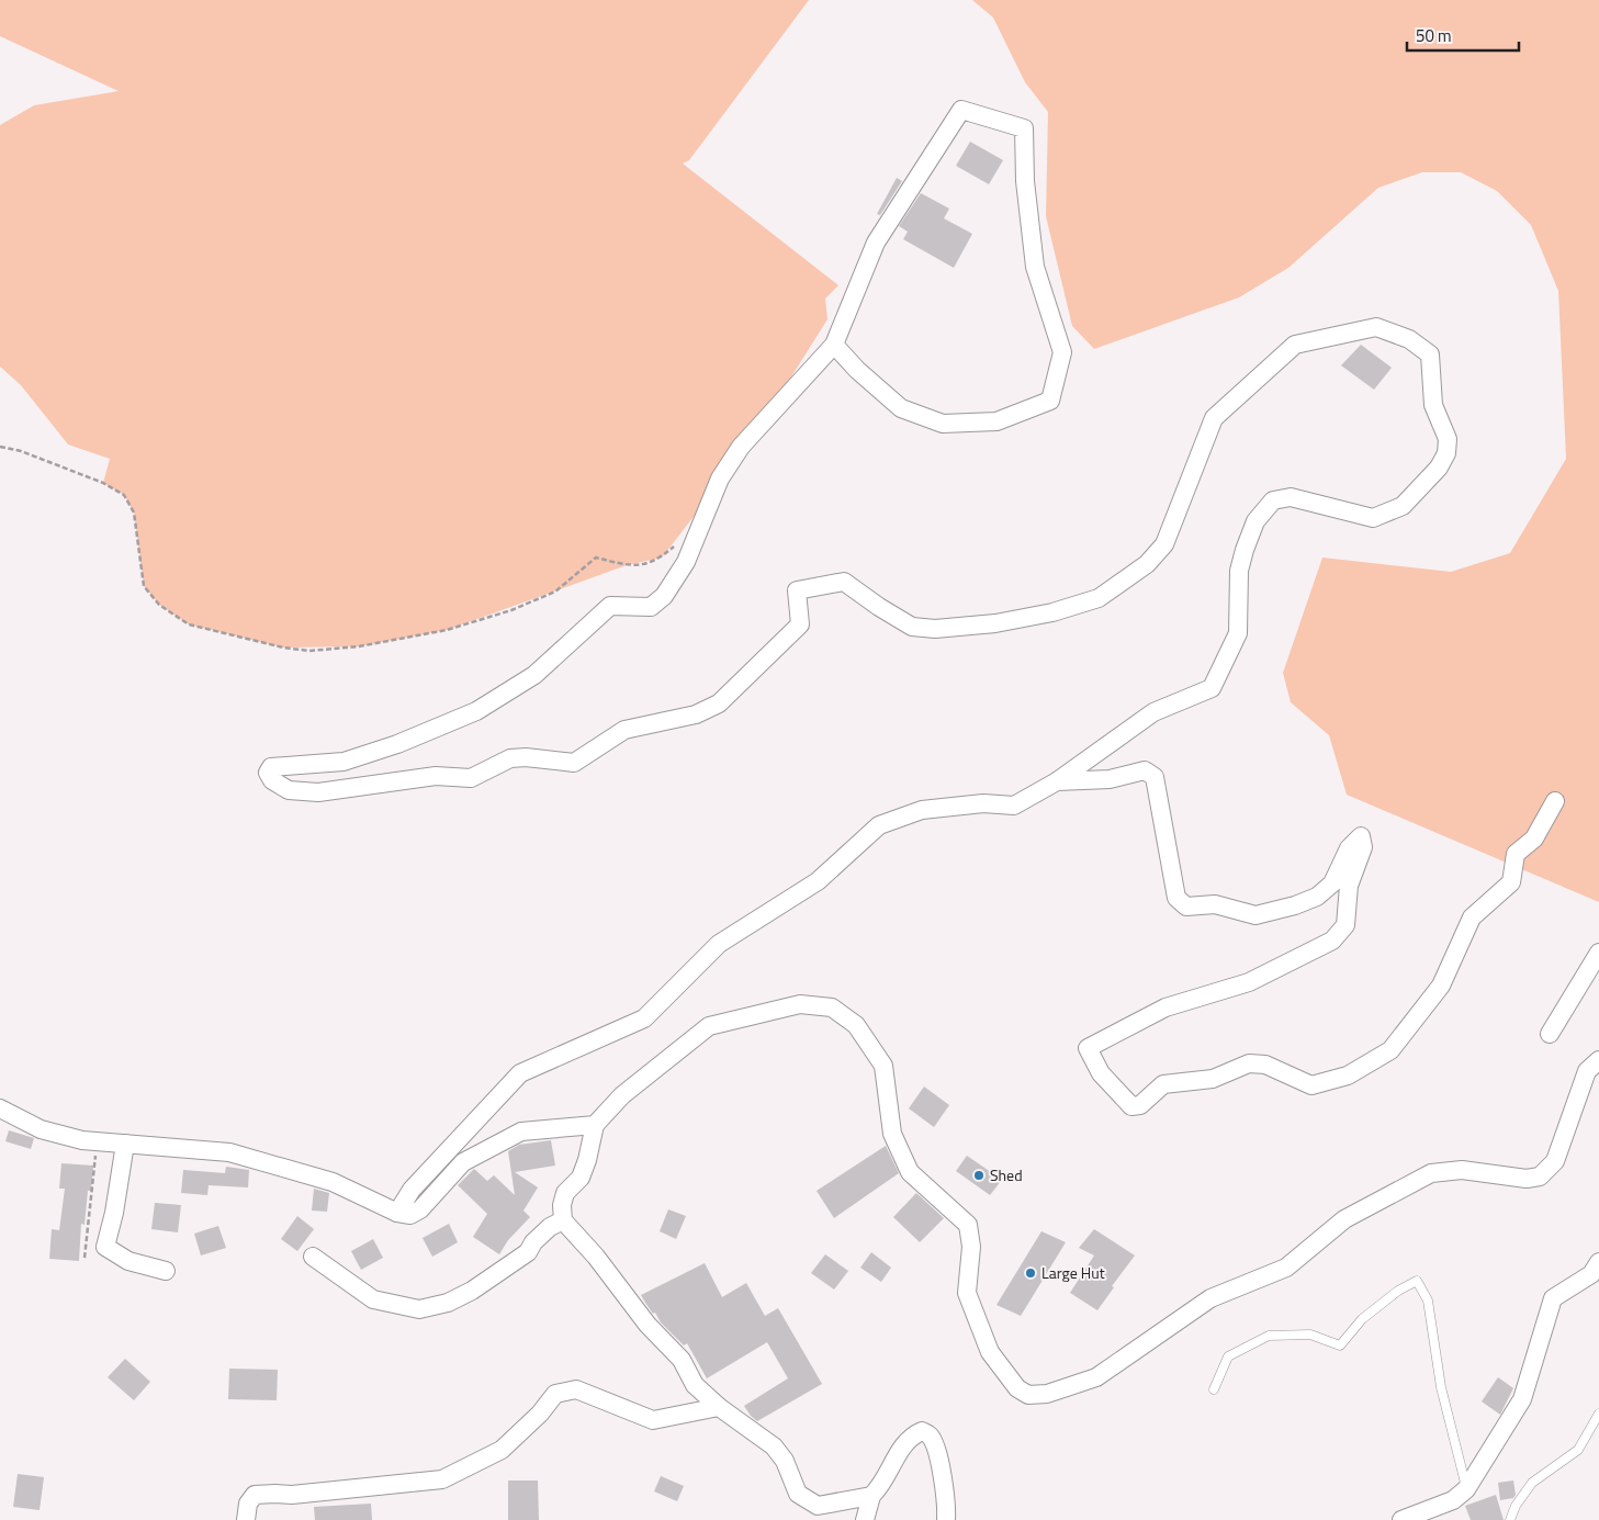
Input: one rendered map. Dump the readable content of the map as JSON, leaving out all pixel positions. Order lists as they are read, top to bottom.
{
  "places": ["Shed", "Large Hut"],
  "scale_bar": "50 m"
}
